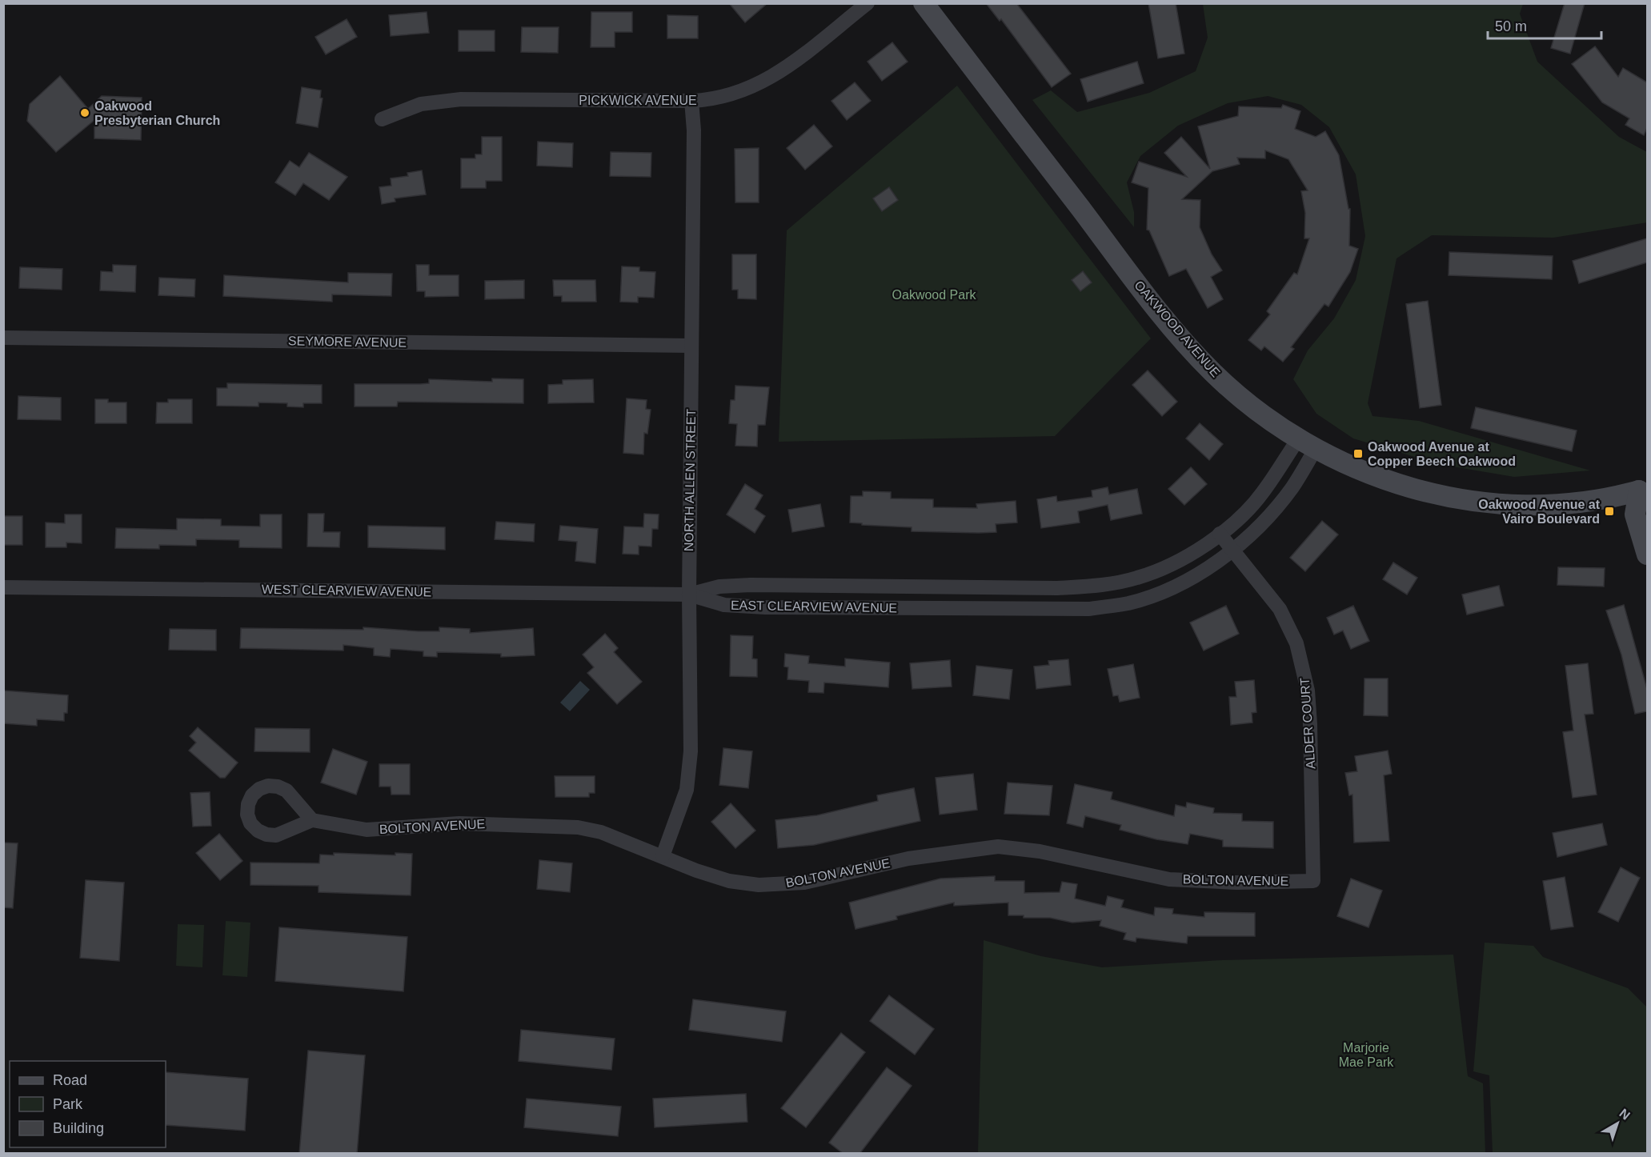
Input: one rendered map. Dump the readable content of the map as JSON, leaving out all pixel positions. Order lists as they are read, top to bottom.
{
  "streets": {
    "street": [
      "PICKWICK AVENUE",
      "OAKWOOD AVENUE",
      "SEYMORE AVENUE",
      "NORTH ALLEN STREET",
      "WEST CLEARVIEW AVENUE",
      "EAST CLEARVIEW AVENUE",
      "ALDER COURT",
      "BOLTON AVENUE"
    ]
  },
  "crossings": [
    ["PICKWICK AVENUE", "NORTH ALLEN STREET"],
    ["OAKWOOD AVENUE", "EAST CLEARVIEW AVENUE"],
    ["SEYMORE AVENUE", "NORTH ALLEN STREET"],
    ["NORTH ALLEN STREET", "WEST CLEARVIEW AVENUE"],
    ["NORTH ALLEN STREET", "EAST CLEARVIEW AVENUE"],
    ["NORTH ALLEN STREET", "BOLTON AVENUE"],
    ["WEST CLEARVIEW AVENUE", "EAST CLEARVIEW AVENUE"],
    ["EAST CLEARVIEW AVENUE", "ALDER COURT"],
    ["ALDER COURT", "BOLTON AVENUE"]
  ],
  "parks": ["Oakwood Park", "Marjorie Mae Park"],
  "places": {
    "other": ["Oakwood Presbyterian Church"],
    "transit": ["Oakwood Avenue at Copper Beech Oakwood", "Oakwood Avenue at Vairo Boulevard"]
  },
  "legend": ["Road", "Park", "Building"],
  "scale_bar": "50 m",
  "north": "top right"
}
